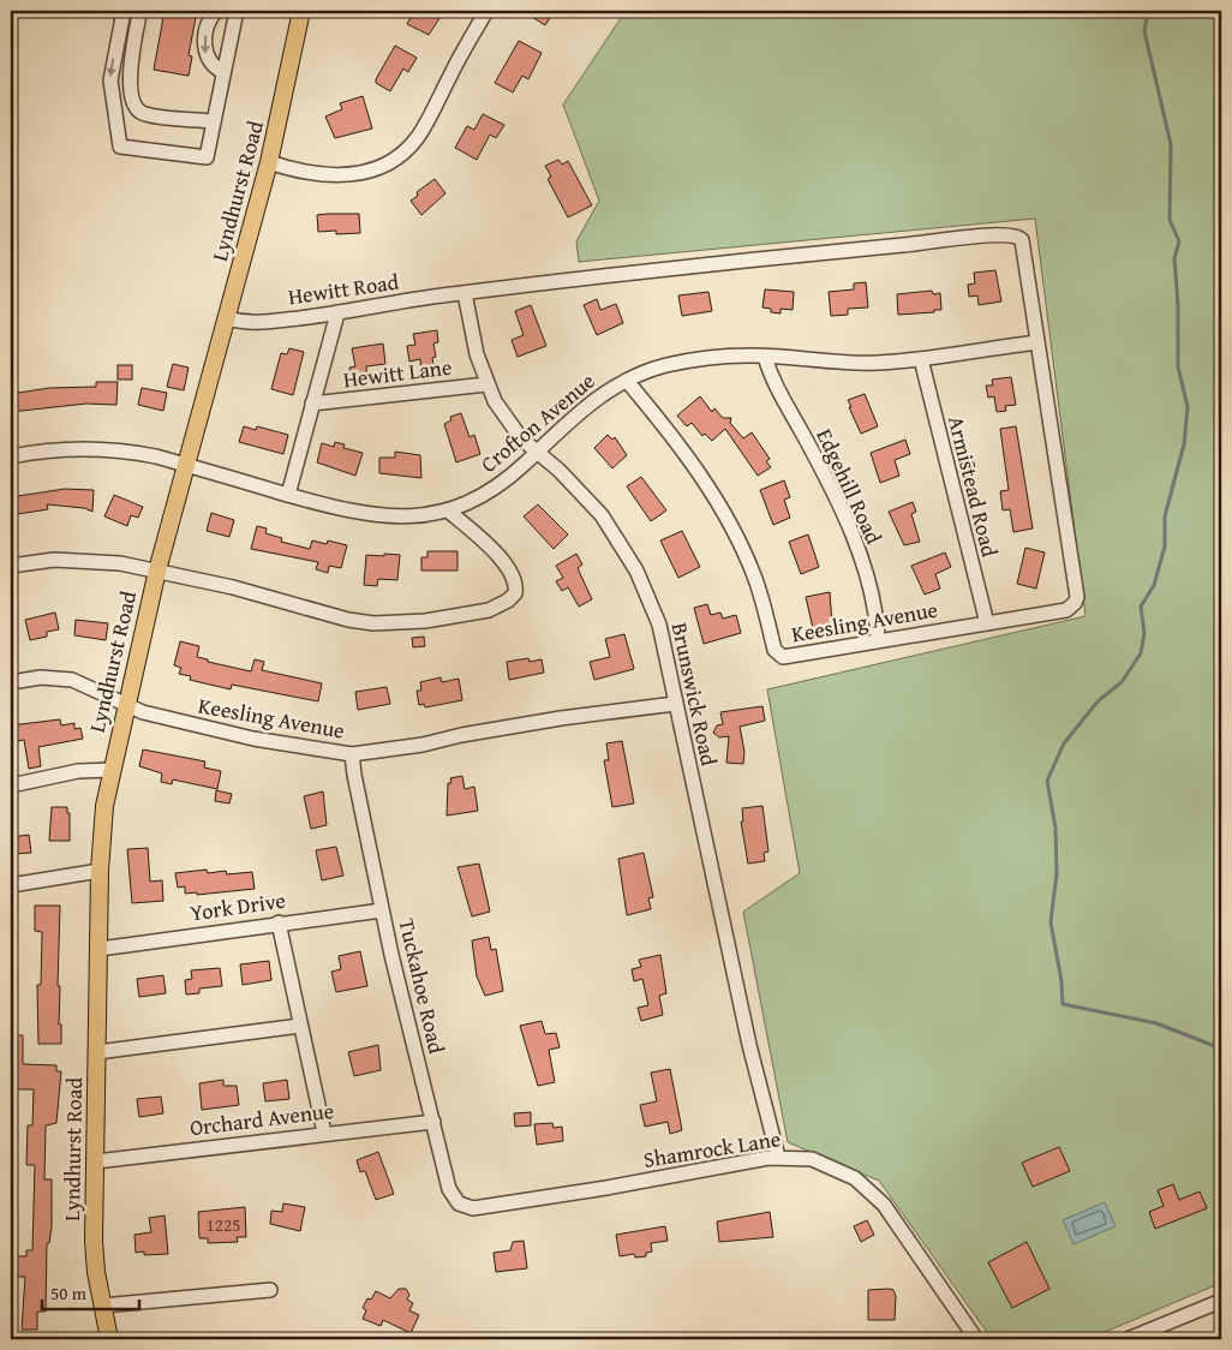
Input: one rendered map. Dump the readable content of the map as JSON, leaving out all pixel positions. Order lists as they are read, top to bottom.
{
  "streets": {
    "main road": ["Lyndhurst Road"],
    "street": [
      "Hewitt Road",
      "Hewitt Lane",
      "Crofton Avenue",
      "Edgehill Road",
      "Armistead Road",
      "Keesling Avenue",
      "Brunswick Road",
      "York Drive",
      "Tuckahoe Road",
      "Orchard Avenue",
      "Shamrock Lane"
    ]
  },
  "crossings": [
    ["Lyndhurst Road", "Hewitt Road"],
    ["Lyndhurst Road", "Crofton Avenue"],
    ["Lyndhurst Road", "Keesling Avenue"],
    ["Lyndhurst Road", "York Drive"],
    ["Lyndhurst Road", "Orchard Avenue"],
    ["Hewitt Road", "Hewitt Lane"],
    ["Hewitt Road", "Crofton Avenue"],
    ["Hewitt Road", "Keesling Avenue"],
    ["Hewitt Road", "Brunswick Road"],
    ["Hewitt Lane", "Crofton Avenue"],
    ["Hewitt Lane", "Brunswick Road"],
    ["Crofton Avenue", "Edgehill Road"],
    ["Crofton Avenue", "Armistead Road"],
    ["Crofton Avenue", "Keesling Avenue"],
    ["Crofton Avenue", "Brunswick Road"],
    ["Edgehill Road", "Keesling Avenue"],
    ["Armistead Road", "Keesling Avenue"],
    ["Keesling Avenue", "Brunswick Road"],
    ["Keesling Avenue", "Tuckahoe Road"],
    ["Brunswick Road", "Shamrock Lane"],
    ["York Drive", "Tuckahoe Road"],
    ["Tuckahoe Road", "Orchard Avenue"],
    ["Tuckahoe Road", "Shamrock Lane"]
  ],
  "house_numbers": ["1225"],
  "scale_bar": "50 m"
}
